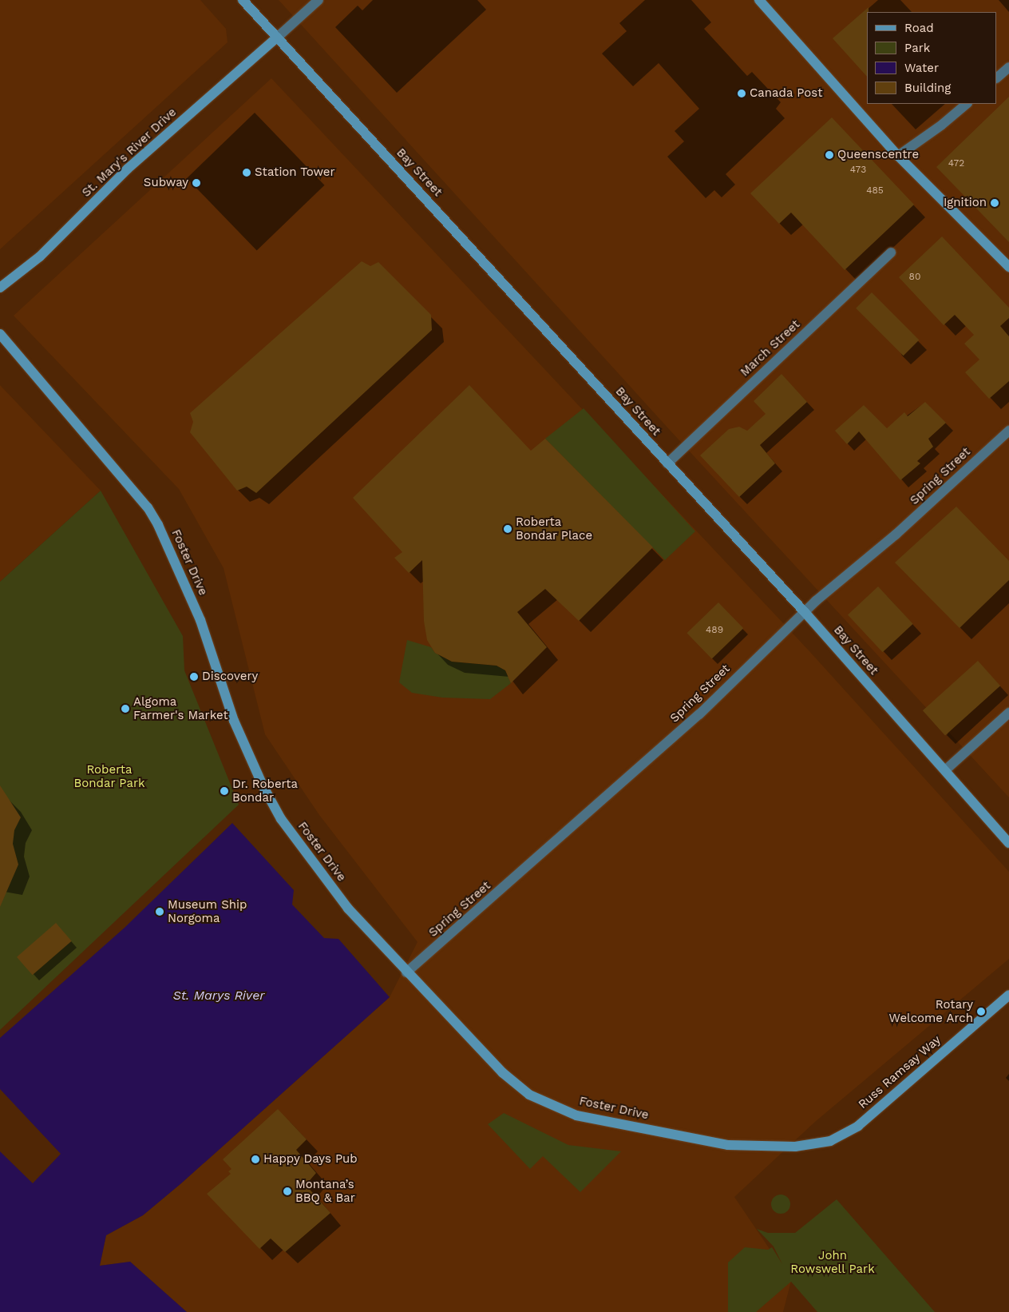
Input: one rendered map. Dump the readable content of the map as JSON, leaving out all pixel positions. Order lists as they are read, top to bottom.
{
  "streets": {
    "street": [
      "St. Mary's River Drive",
      "Bay Street",
      "March Street",
      "Spring Street",
      "Foster Drive",
      "Russ Ramsay Way"
    ]
  },
  "crossings": [
    ["St. Mary's River Drive", "Bay Street"],
    ["Bay Street", "March Street"],
    ["Bay Street", "Spring Street"],
    ["Spring Street", "Foster Drive"],
    ["Foster Drive", "Russ Ramsay Way"]
  ],
  "water": ["St. Marys River"],
  "parks": ["Roberta Bondar Park", "John Rowswell Park"],
  "places": [
    "Canada Post",
    "Queenscentre",
    "Station Tower",
    "Subway",
    "Ignition",
    "Roberta Bondar Place",
    "Discovery",
    "Algoma Farmer's Market",
    "Dr. Roberta Bondar",
    "Museum Ship Norgoma",
    "Rotary Welcome Arch",
    "Happy Days Pub",
    "Montana’s BBQ & Bar"
  ],
  "house_numbers": [
    "472",
    "473",
    "485",
    "80",
    "489"
  ],
  "legend": [
    "Road",
    "Park",
    "Water",
    "Building"
  ]
}
